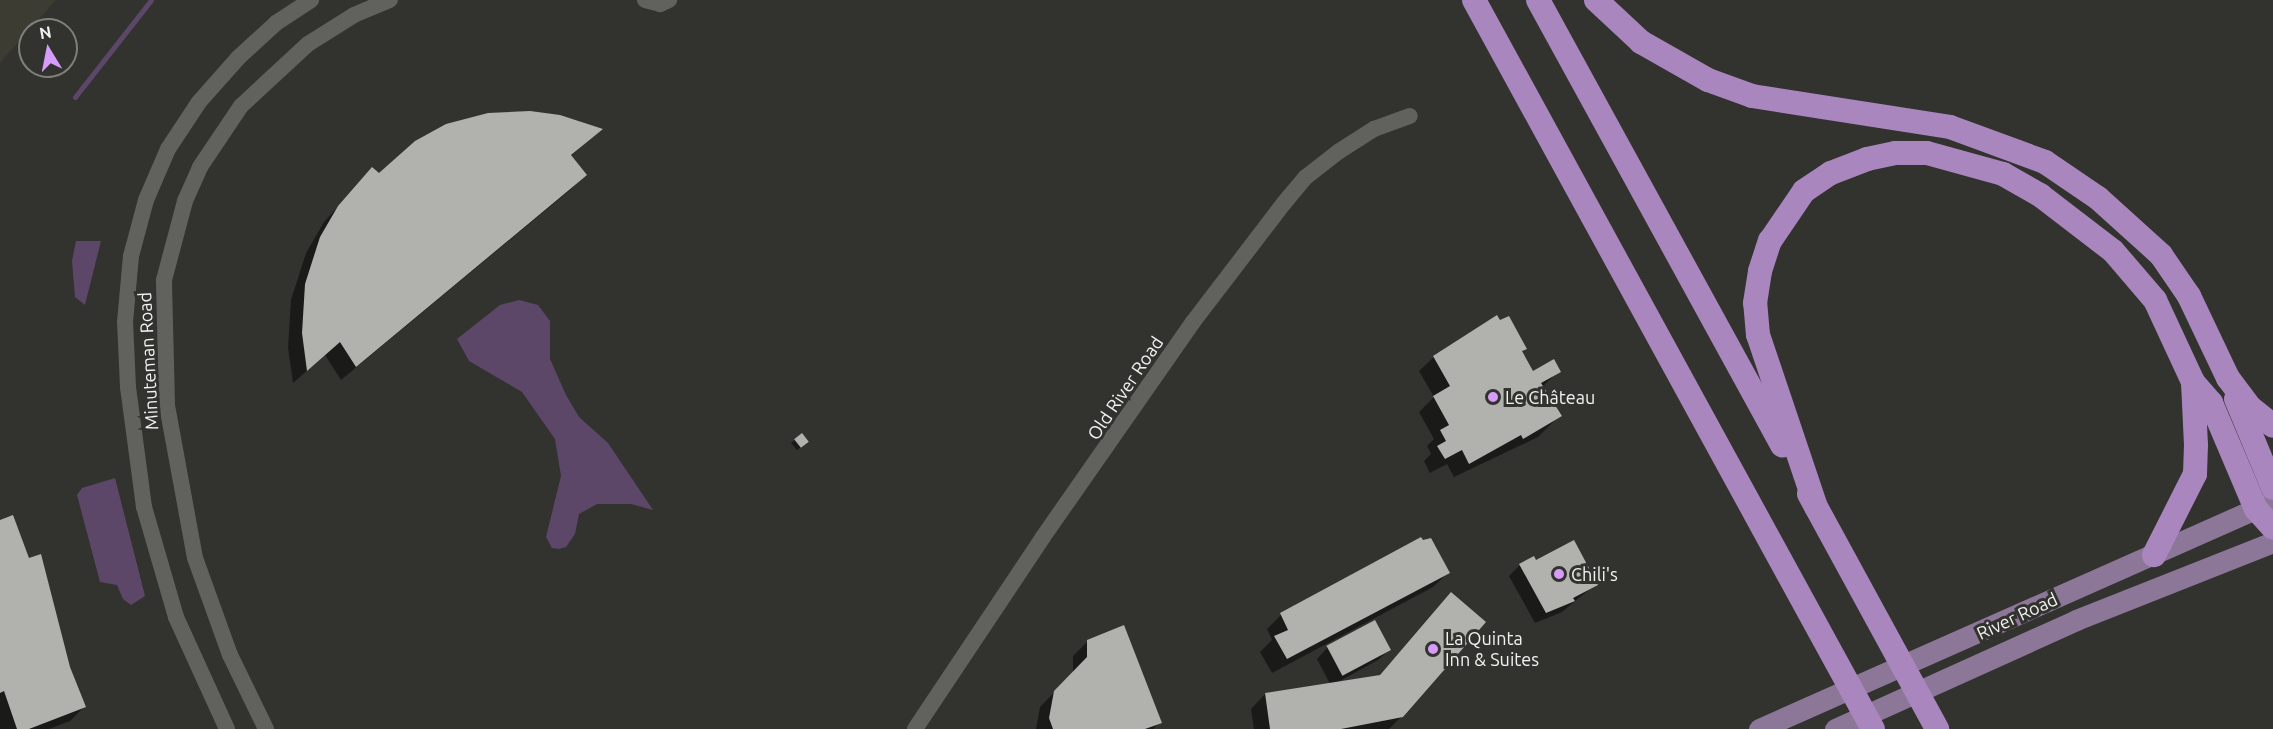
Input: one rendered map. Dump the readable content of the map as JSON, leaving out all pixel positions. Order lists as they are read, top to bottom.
{
  "streets": {
    "main road": ["River Road"],
    "street": ["Minuteman Road", "Old River Road"]
  },
  "places": ["Le Château", "Chili's", "La Quinta Inn & Suites"],
  "north": "top"
}
